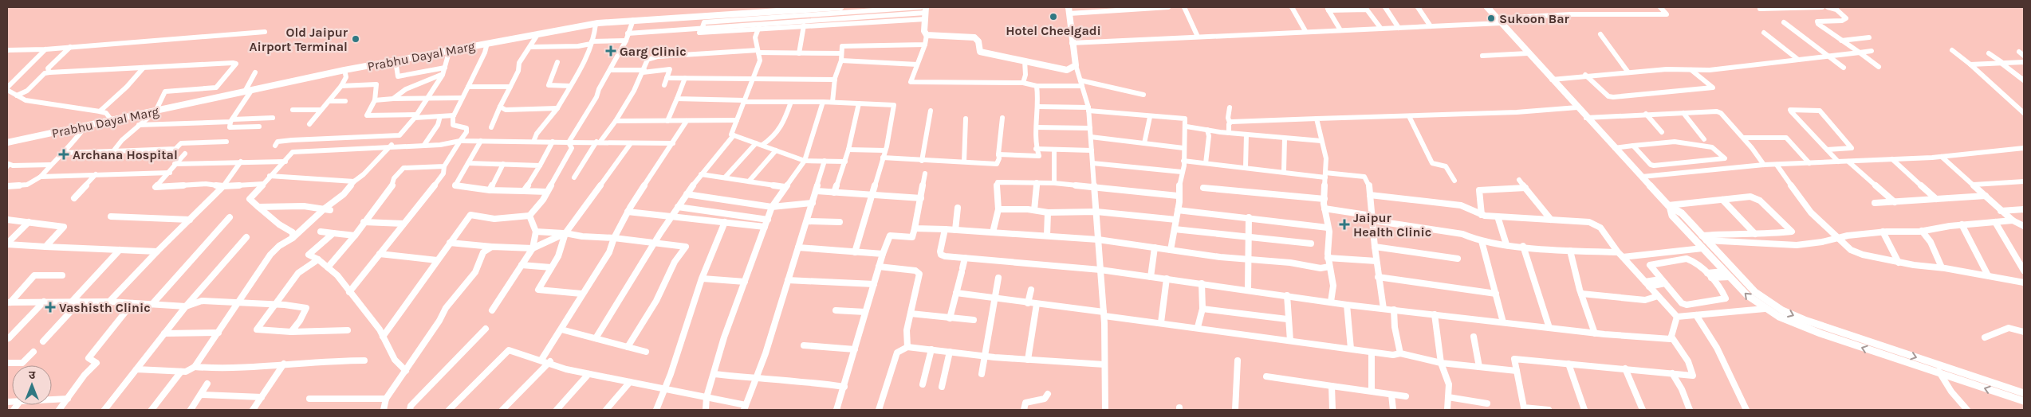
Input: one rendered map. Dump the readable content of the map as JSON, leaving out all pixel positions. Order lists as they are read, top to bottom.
{
  "streets": {
    "street": ["Prabhu Dayal Marg"]
  },
  "places": {
    "other": ["Hotel Cheelgadi", "Sukoon Bar", "Old Jaipur Airport Terminal"],
    "health": [
      "Garg Clinic",
      "Archana Hospital",
      "Jaipur Health Clinic",
      "Vashisth Clinic"
    ]
  },
  "north": "top"
}
